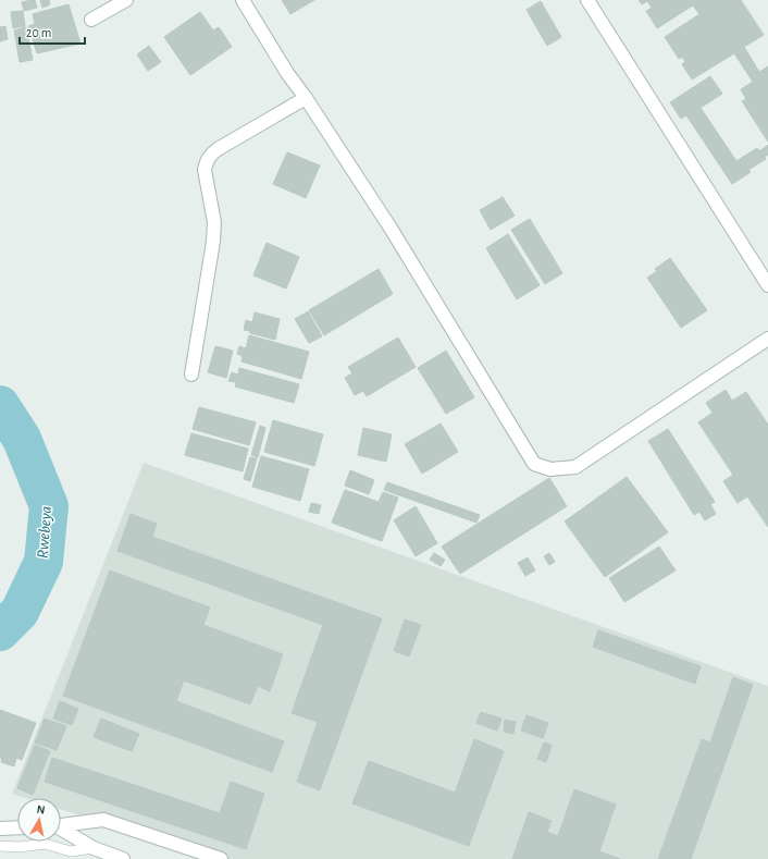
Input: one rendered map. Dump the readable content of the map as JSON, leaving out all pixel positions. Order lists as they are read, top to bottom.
{
  "water": ["Rwebeya"],
  "scale_bar": "20 m",
  "north": "top"
}
